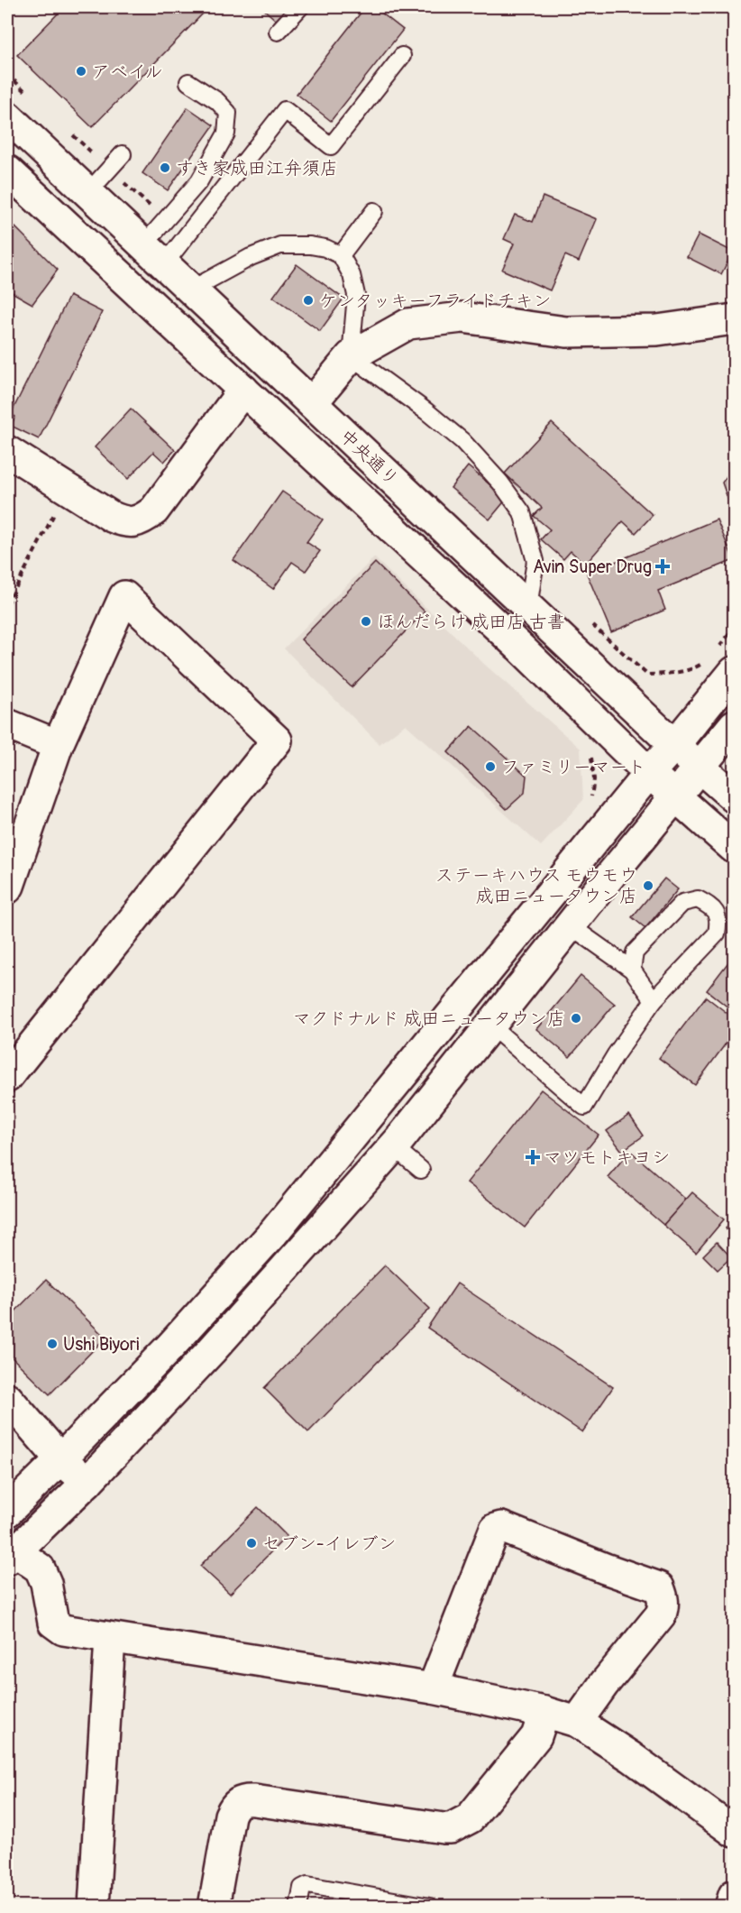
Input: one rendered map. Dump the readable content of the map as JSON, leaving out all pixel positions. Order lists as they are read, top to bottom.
{
  "streets": {
    "street": ["中央通り"]
  },
  "places": {
    "other": [
      "アベイル",
      "すき家成田江弁須店",
      "ケンタッキーフライドチキン",
      "ほんだらけ 成田店 古書",
      "ファミリーマート",
      "ステーキハウス モウモウ 成田ニュータウン店",
      "マクドナルド 成田ニュータウン店",
      "Ushi Biyori",
      "セブン-イレブン"
    ],
    "health": ["Avin Super Drug", "マツモトキヨシ"]
  }
}
